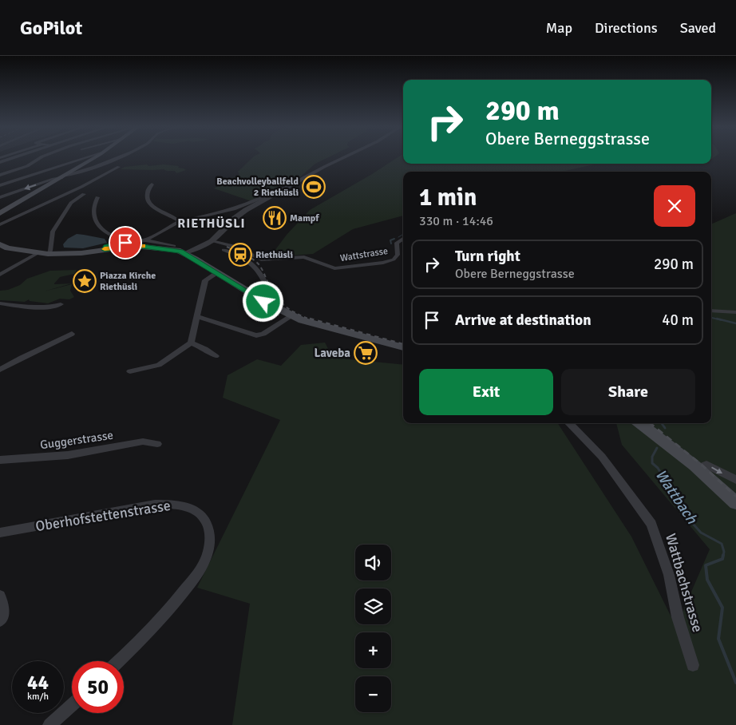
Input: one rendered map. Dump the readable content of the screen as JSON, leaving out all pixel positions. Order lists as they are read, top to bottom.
{
  "streets": {
    "street": [
      "Wattstrasse",
      "Guggerstrasse",
      "Oberhofstettenstrasse",
      "Wattbachstrasse"
    ]
  },
  "districts": ["RIETHÜSLI"],
  "water": ["Wattbach"],
  "places": {
    "sports": ["Beachvolleyballfeld 2 Riethüsli"],
    "restaurant": ["Mampf"],
    "station": ["Riethüsli"],
    "place": ["Piazza Kirche Riethüsli"],
    "supermarket": ["Laveba"]
  },
  "page": {
    "header": "GoPilot",
    "nav": ["Map", "Directions", "Saved"],
    "turn": ["290 m", "Obere Berneggstrasse"],
    "heading": ["1 min", "330 m · 14:46"],
    "list": [
      {
        "name": "Turn right",
        "note": "Obere Berneggstrasse",
        "value": "290 m"
      },
      {
        "name": "Arrive at destination",
        "value": "40 m"
      }
    ],
    "buttons": ["Exit", "Share"],
    "map_buttons": ["+", "−"],
    "speed": "44 km/h",
    "limit": "50"
  }
}
